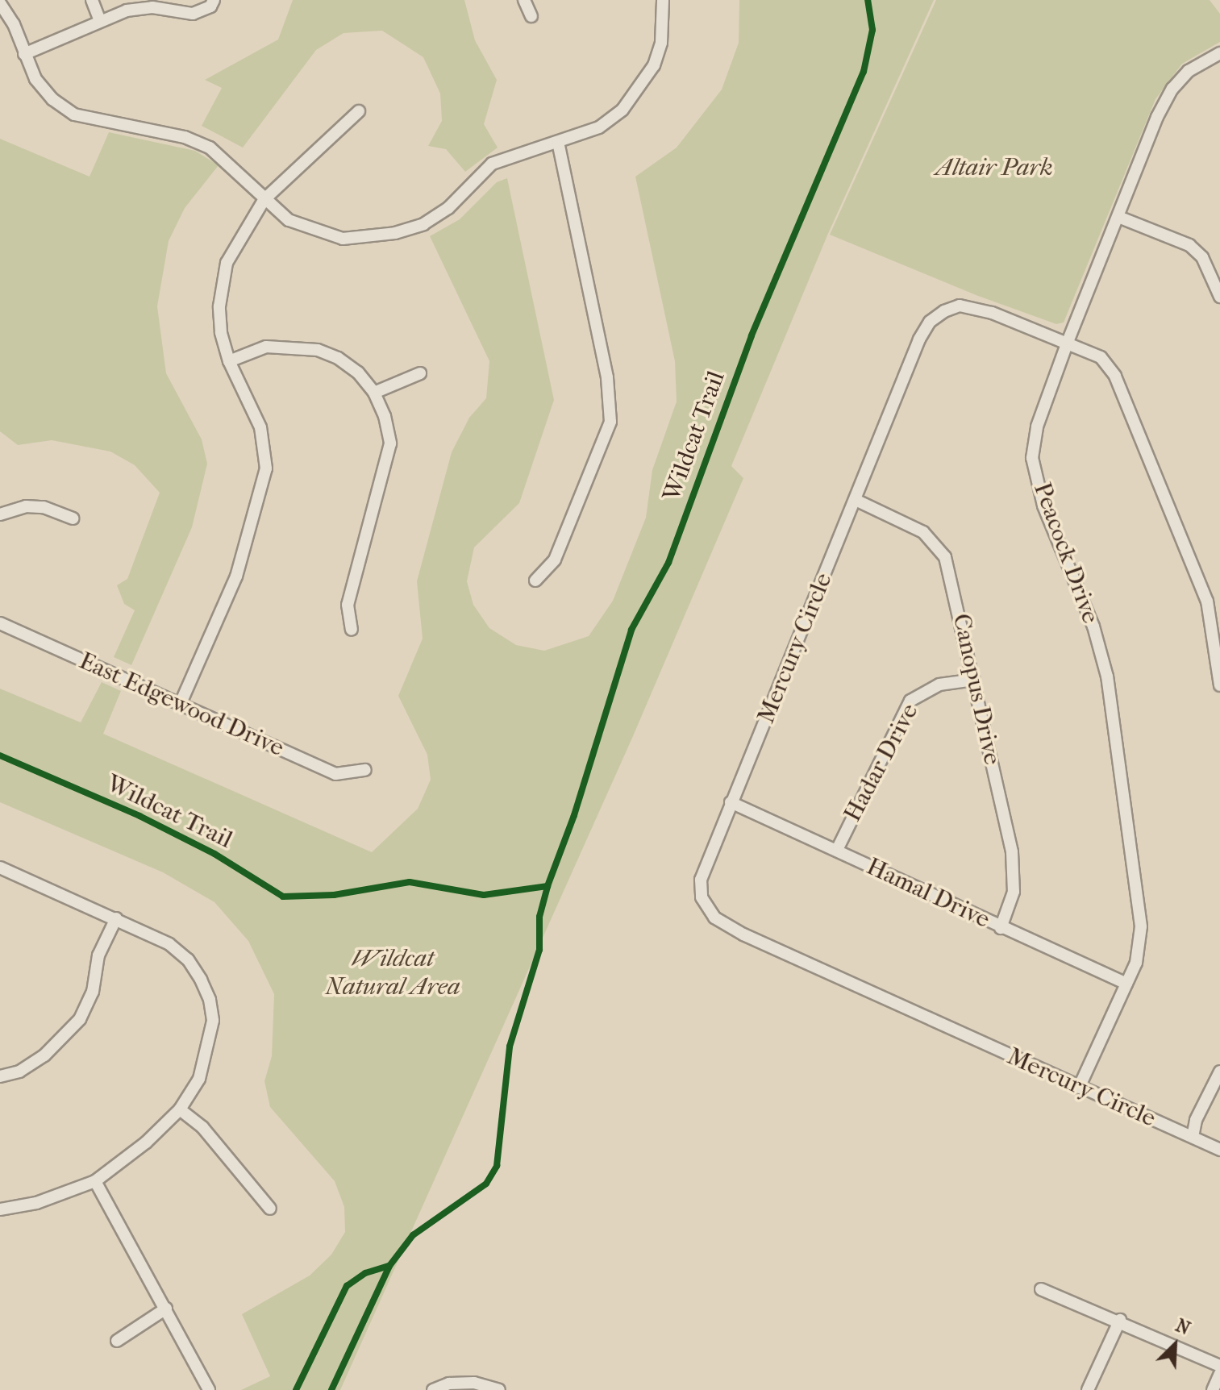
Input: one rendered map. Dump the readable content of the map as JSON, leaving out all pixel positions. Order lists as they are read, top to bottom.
{
  "streets": {
    "street": [
      "Peacock Drive",
      "Mercury Circle",
      "Canopus Drive",
      "East Edgewood Drive",
      "Hadar Drive",
      "Hamal Drive"
    ],
    "cycle path": ["Wildcat Trail"]
  },
  "crossings": [
    ["Peacock Drive", "Mercury Circle"],
    ["Peacock Drive", "Hamal Drive"],
    ["Mercury Circle", "Canopus Drive"],
    ["Mercury Circle", "Hamal Drive"],
    ["Canopus Drive", "Hadar Drive"],
    ["Canopus Drive", "Hamal Drive"],
    ["Hadar Drive", "Hamal Drive"]
  ],
  "parks": ["Altair Park", "Wildcat Natural Area"],
  "north": "top right"
}
